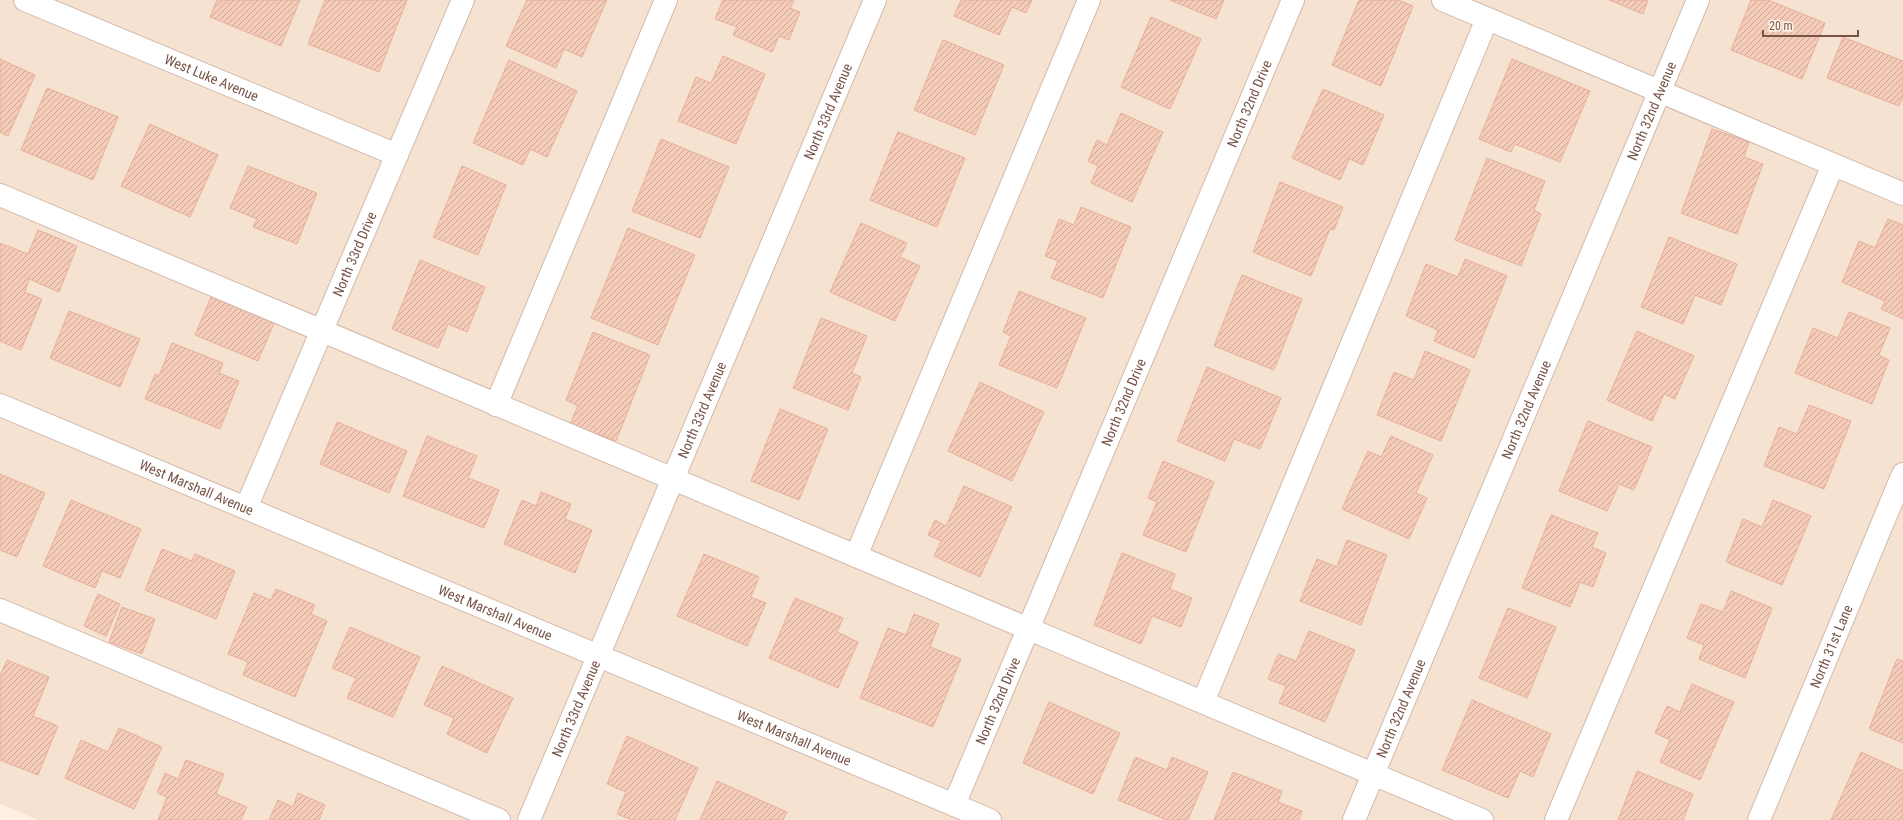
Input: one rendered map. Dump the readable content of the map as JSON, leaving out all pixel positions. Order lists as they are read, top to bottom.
{
  "streets": {
    "street": [
      "West Luke Avenue",
      "North 32nd Drive",
      "North 32nd Avenue",
      "North 33rd Avenue",
      "North 33rd Drive",
      "West Marshall Avenue",
      "North 31st Lane"
    ]
  },
  "crossings": [
    ["West Luke Avenue", "North 33rd Drive"],
    ["North 32nd Drive", "West Marshall Avenue"],
    ["North 33rd Avenue", "West Marshall Avenue"],
    ["North 33rd Drive", "West Marshall Avenue"]
  ],
  "scale_bar": "20 m"
}
